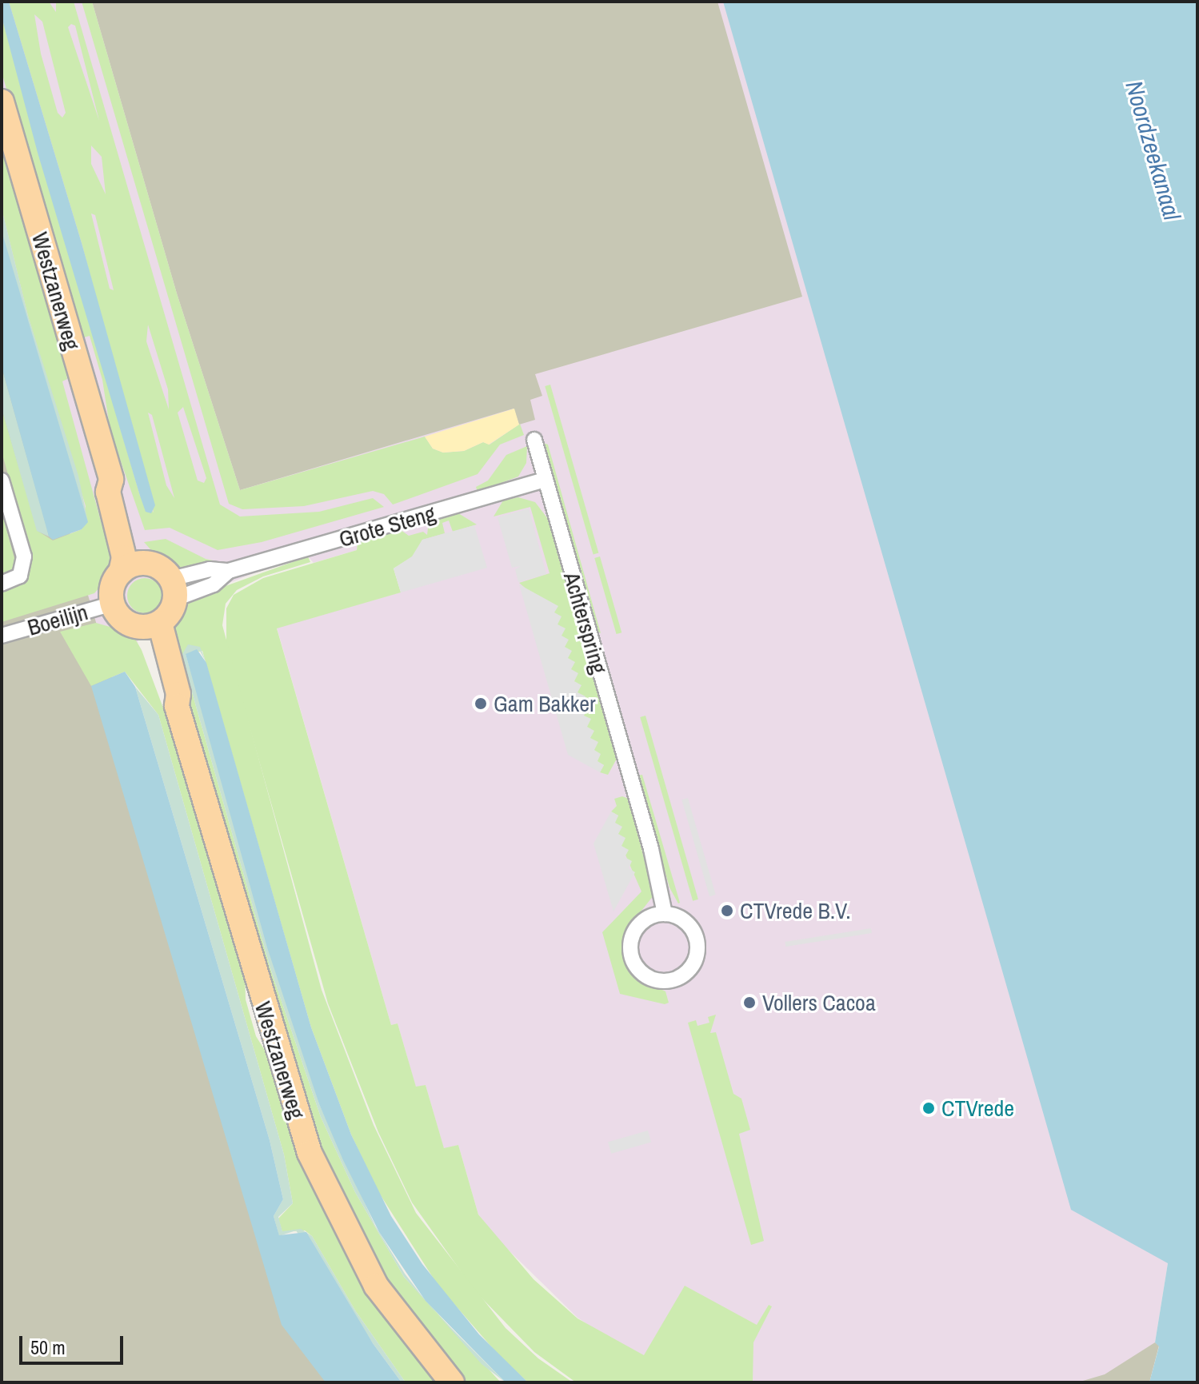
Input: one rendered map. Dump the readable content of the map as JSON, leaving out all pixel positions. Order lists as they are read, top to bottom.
{
  "streets": {
    "main road": ["Westzanerweg"],
    "street": ["Grote Steng", "Boeilijn", "Achterspring"]
  },
  "crossings": [
    ["Westzanerweg", "Grote Steng"],
    ["Westzanerweg", "Boeilijn"],
    ["Grote Steng", "Boeilijn"],
    ["Grote Steng", "Achterspring"]
  ],
  "water": ["Noordzeekanaal"],
  "places": [
    "Gam Bakker",
    "CTVrede B.V.",
    "Vollers Cacoa",
    "CTVrede"
  ],
  "scale_bar": "50 m"
}
